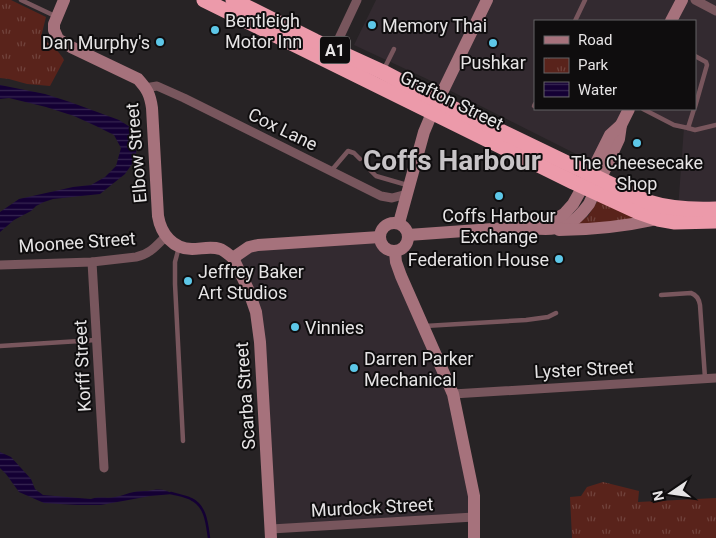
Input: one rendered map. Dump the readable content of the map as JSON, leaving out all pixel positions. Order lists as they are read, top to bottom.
{
  "streets": {
    "highway": ["A1", "Grafton Street"],
    "street": [
      "Cox Lane",
      "Elbow Street",
      "Moonee Street",
      "Korff Street",
      "Lyster Street",
      "Scarba Street",
      "Murdock Street"
    ]
  },
  "crossings": [
    ["Cox Lane", "Elbow Street"],
    ["Elbow Street", "Moonee Street"],
    ["Moonee Street", "Korff Street"],
    ["Scarba Street", "Murdock Street"]
  ],
  "districts": ["Coffs Harbour"],
  "places": [
    "Memory Thai",
    "Bentleigh Motor Inn",
    "Dan Murphy's",
    "Pushkar",
    "The Cheesecake Shop",
    "Coffs Harbour Exchange",
    "Federation House",
    "Jeffrey Baker Art Studios",
    "Vinnies",
    "Darren Parker Mechanical"
  ],
  "legend": ["Road", "Park", "Water"],
  "north": "left"
}
